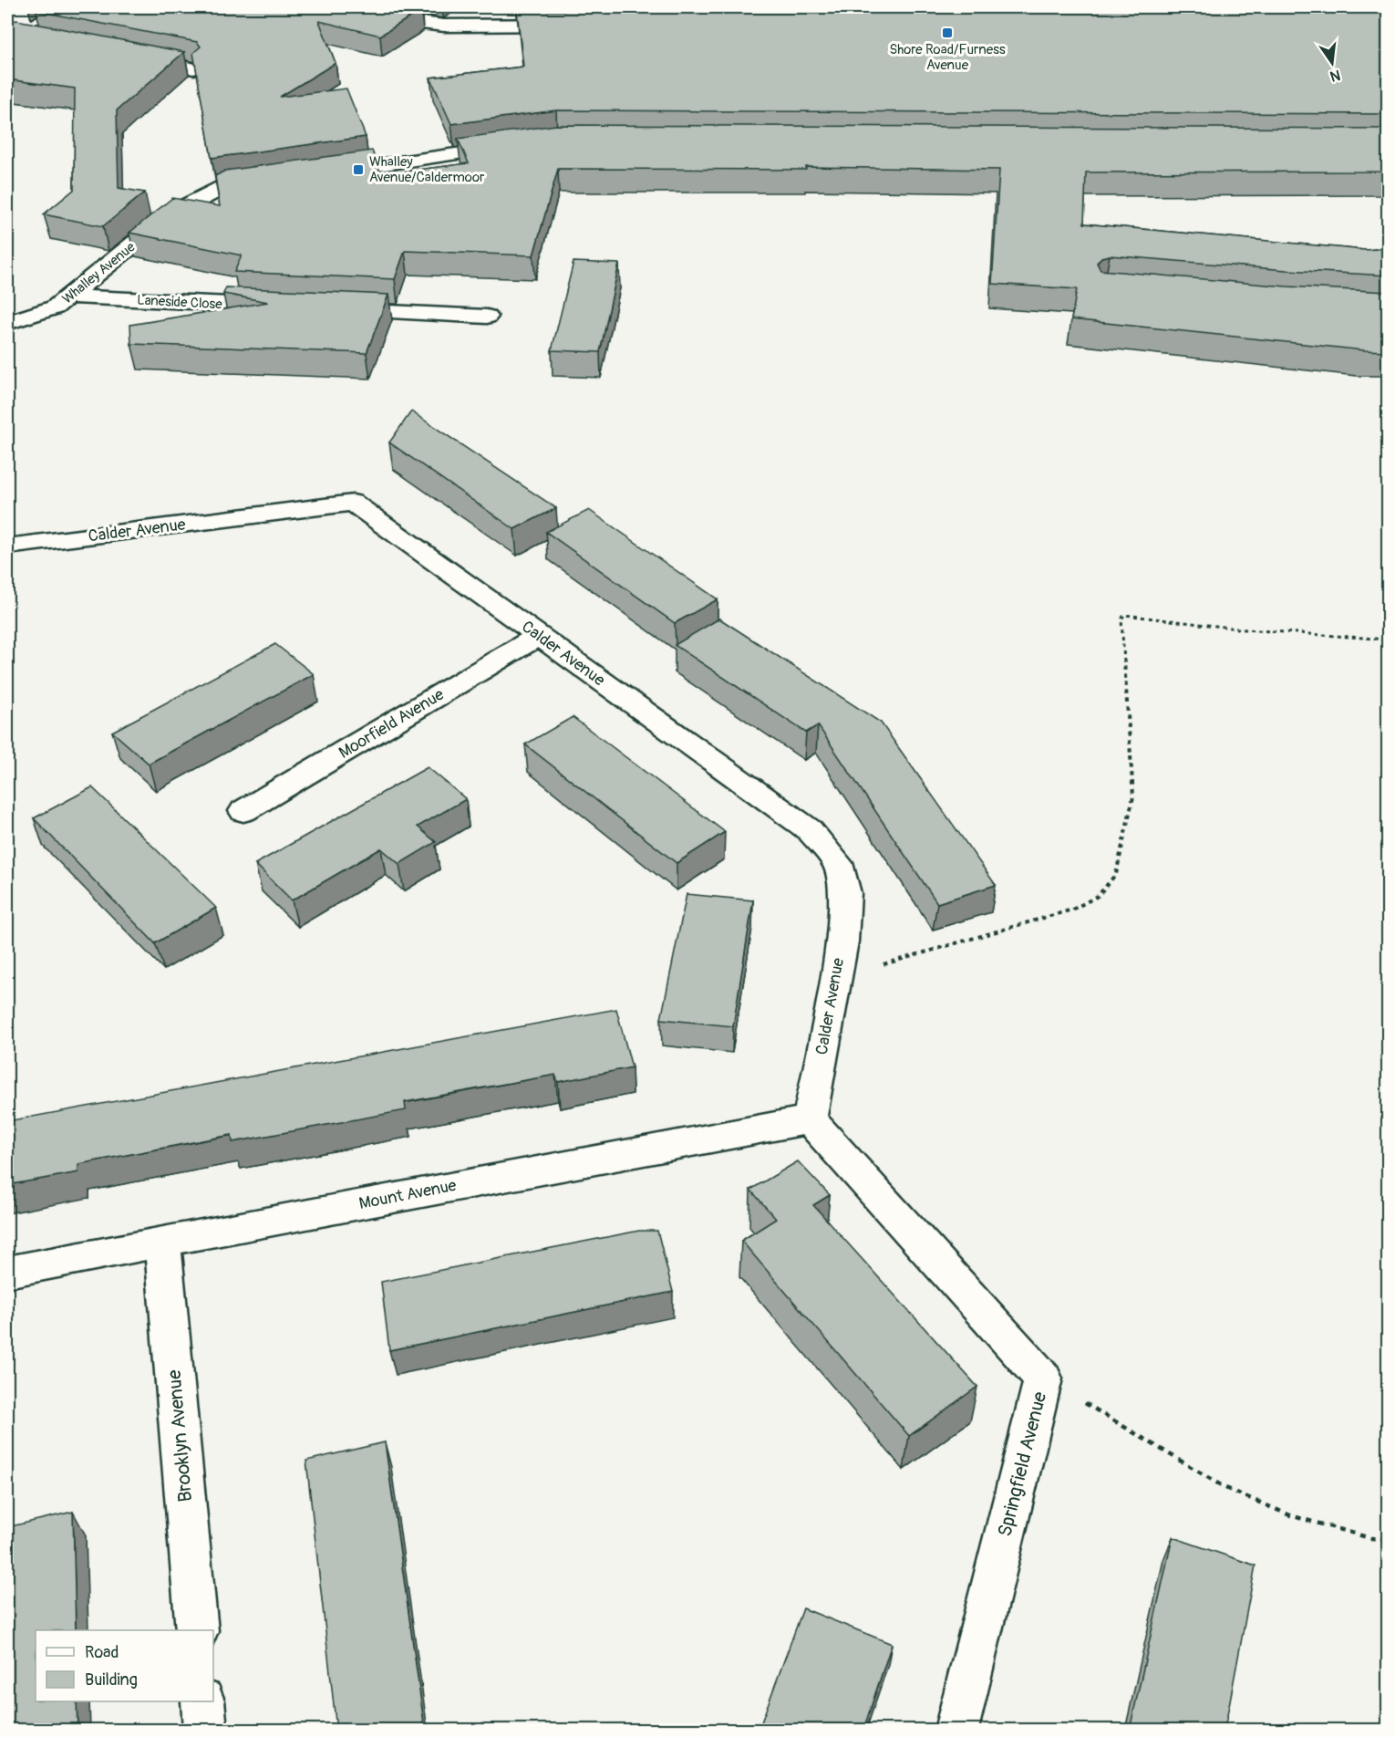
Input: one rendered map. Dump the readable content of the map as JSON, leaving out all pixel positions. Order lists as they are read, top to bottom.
{
  "streets": {
    "street": [
      "Whalley Avenue",
      "Laneside Close",
      "Calder Avenue",
      "Moorfield Avenue",
      "Mount Avenue",
      "Brooklyn Avenue",
      "Springfield Avenue"
    ]
  },
  "crossings": [
    ["Whalley Avenue", "Laneside Close"],
    ["Calder Avenue", "Moorfield Avenue"],
    ["Calder Avenue", "Mount Avenue"],
    ["Calder Avenue", "Springfield Avenue"],
    ["Mount Avenue", "Brooklyn Avenue"],
    ["Mount Avenue", "Springfield Avenue"]
  ],
  "places": {
    "transit": ["Shore Road/Furness Avenue", "Whalley Avenue/Caldermoor"]
  },
  "legend": ["Road", "Building"],
  "north": "bottom"
}
